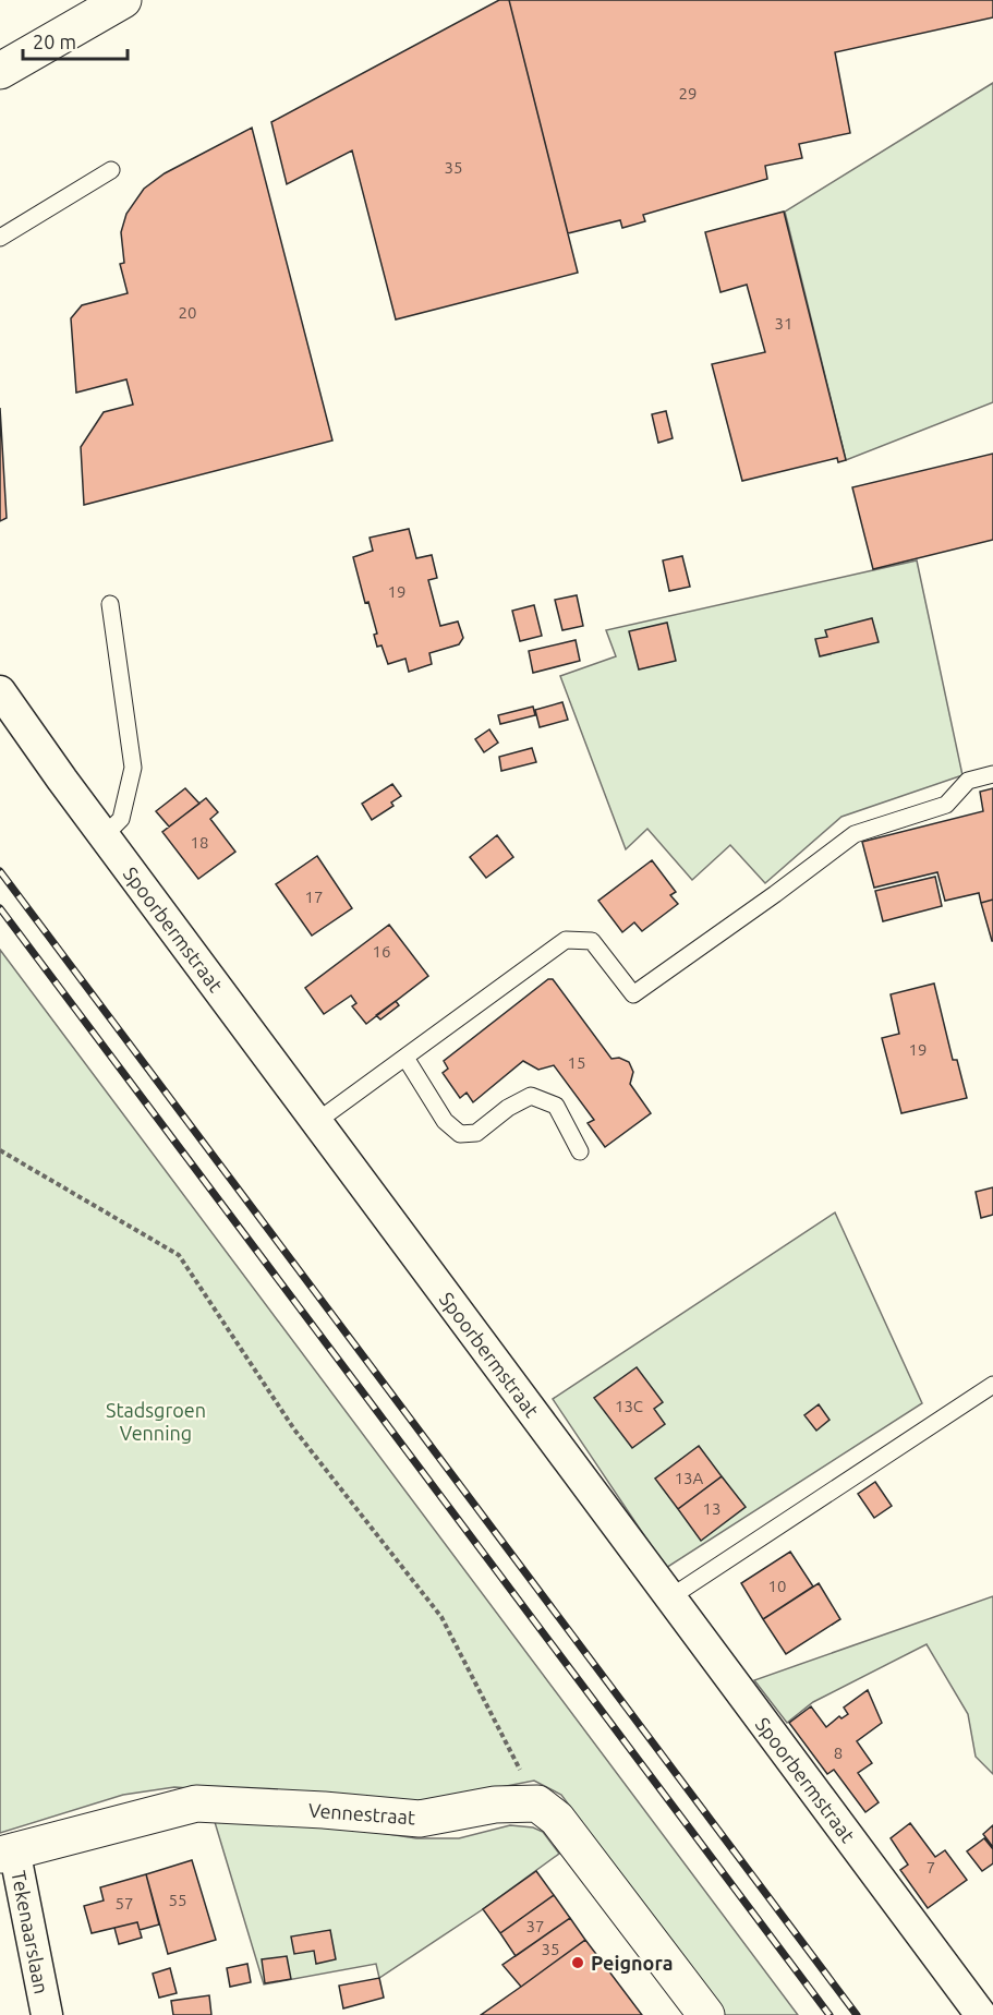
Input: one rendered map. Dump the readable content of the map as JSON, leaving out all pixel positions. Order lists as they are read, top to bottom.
{
  "streets": {
    "main road": ["Vennestraat"],
    "street": ["Spoorbermstraat", "Tekenaarslaan"]
  },
  "crossings": [
    ["Vennestraat", "Tekenaarslaan"]
  ],
  "parks": ["Stadsgroen Venning"],
  "places": ["Peignora"],
  "house_numbers": [
    "29",
    "35",
    "20",
    "31",
    "19",
    "18",
    "17",
    "16",
    "19",
    "15",
    "13C",
    "13A",
    "13",
    "10",
    "8",
    "7",
    "55",
    "57",
    "37",
    "35"
  ],
  "scale_bar": "20 m"
}
